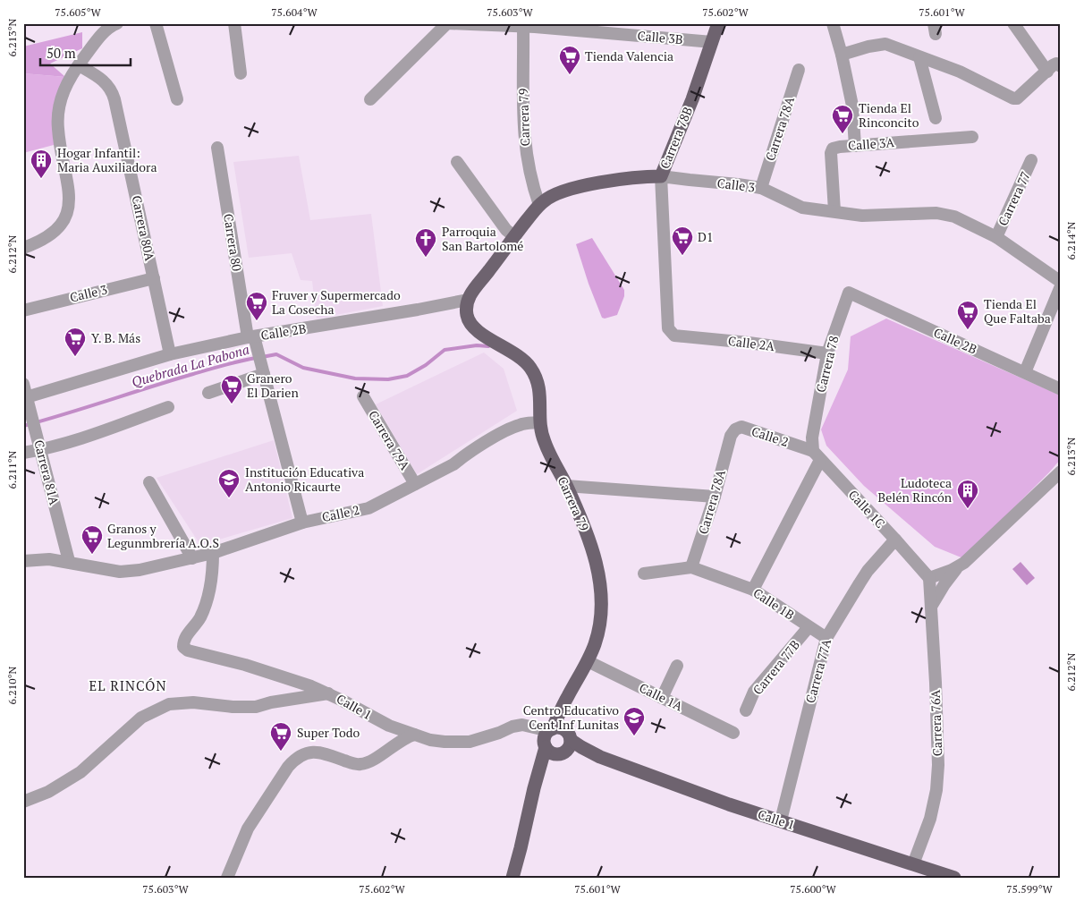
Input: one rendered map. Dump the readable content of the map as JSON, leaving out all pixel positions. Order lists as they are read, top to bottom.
{
  "streets": {
    "main road": [
      "Carrera 79",
      "Carrera 78B",
      "Calle 3",
      "Calle 1"
    ],
    "street": [
      "Calle 3B",
      "Carrera 78A",
      "Calle 3A",
      "Carrera 77",
      "Carrera 80A",
      "Carrera 80",
      "Calle 2B",
      "Calle 2A",
      "Carrera 78",
      "Calle 2",
      "Carrera 79A",
      "Carrera 81A",
      "Calle 1C",
      "Calle 1B",
      "Carrera 77B",
      "Carrera 77A",
      "Calle 1A",
      "Carrera 76A"
    ]
  },
  "crossings": [
    ["Calle 3B", "Carrera 79"],
    ["Calle 3B", "Carrera 78B"],
    ["Carrera 79", "Calle 3"],
    ["Carrera 79", "Calle 2B"],
    ["Carrera 79", "Calle 2"],
    ["Carrera 79", "Calle 1A"],
    ["Carrera 79", "Calle 1"],
    ["Carrera 78A", "Calle 3"],
    ["Carrera 78A", "Calle 2"],
    ["Carrera 78A", "Calle 1B"],
    ["Carrera 78B", "Calle 3"],
    ["Carrera 78B", "Calle 2A"],
    ["Calle 3A", "Calle 3"],
    ["Calle 3", "Carrera 77"],
    ["Calle 3", "Carrera 80A"],
    ["Calle 3", "Calle 2B"],
    ["Carrera 80A", "Calle 2B"],
    ["Carrera 80", "Calle 2B"],
    ["Carrera 80", "Calle 2"],
    ["Calle 2B", "Carrera 78"],
    ["Calle 2B", "Carrera 81A"],
    ["Calle 2A", "Carrera 78"],
    ["Carrera 78", "Calle 2"],
    ["Carrera 78", "Calle 1C"],
    ["Calle 2", "Carrera 79A"],
    ["Calle 2", "Carrera 81A"],
    ["Calle 2", "Calle 1C"],
    ["Calle 2", "Calle 1"],
    ["Calle 1C", "Carrera 77A"],
    ["Calle 1C", "Carrera 76A"],
    ["Calle 1B", "Carrera 77B"],
    ["Calle 1B", "Carrera 77A"],
    ["Carrera 77A", "Calle 1"],
    ["Calle 1", "Carrera 76A"]
  ],
  "districts": ["EL RINCÓN"],
  "water": ["Quebrada La Pabona"],
  "places": {
    "supermarket": [
      "Tienda Valencia",
      "Tienda El Rinconcito",
      "D1",
      "Fruver y Supermercado La Cosecha",
      "Tienda El Que Faltaba",
      "Y. B. Más",
      "Granero El Darien",
      "Granos y Legunmbrería A.O.S",
      "Super Todo"
    ],
    "building": ["Hogar Infantil: Maria Auxiliadora", "Ludoteca Belén Rincón"],
    "church": ["Parroquia San Bartolomé"],
    "school or university": ["Institución Educativa Antonio Ricaurte", "Centro Educativo Cent Inf Lunitas"]
  },
  "scale_bar": "50 m",
  "coordinates": [
    "75.605°W",
    "75.604°W",
    "75.603°W",
    "75.602°W",
    "75.601°W",
    "6.213°N",
    "6.214°N",
    "6.212°N",
    "6.211°N",
    "6.210°N",
    "75.600°W",
    "75.599°W"
  ]
}
